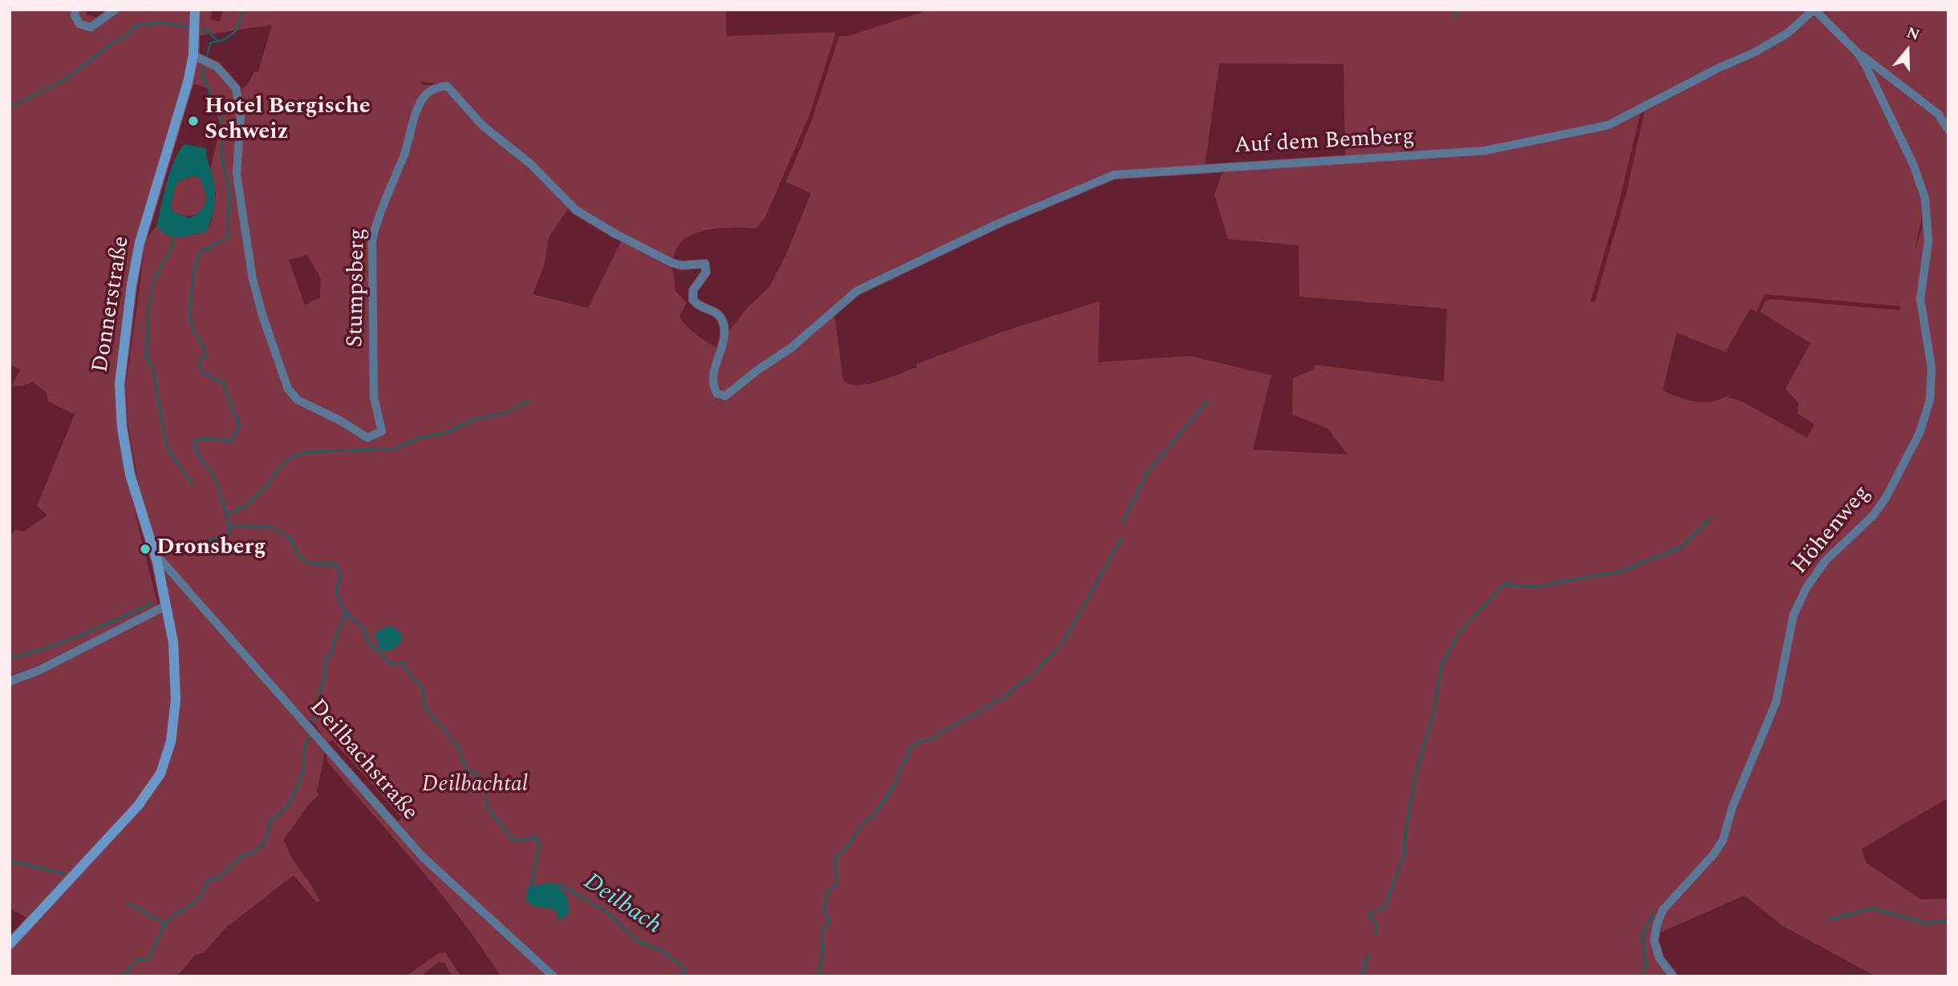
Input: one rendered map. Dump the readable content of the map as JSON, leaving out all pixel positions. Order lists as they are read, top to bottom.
{
  "streets": {
    "main road": ["Donnerstraße"],
    "street": [
      "Auf dem Bemberg",
      "Stumpsberg",
      "Höhenweg",
      "Deilbachstraße"
    ]
  },
  "crossings": [
    ["Auf dem Bemberg", "Stumpsberg"],
    ["Auf dem Bemberg", "Höhenweg"],
    ["Stumpsberg", "Donnerstraße"],
    ["Donnerstraße", "Deilbachstraße"]
  ],
  "water": ["Deilbach"],
  "parks": ["Deilbachtal"],
  "places": ["Hotel Bergische Schweiz", "Dronsberg"],
  "north": "top"
}
